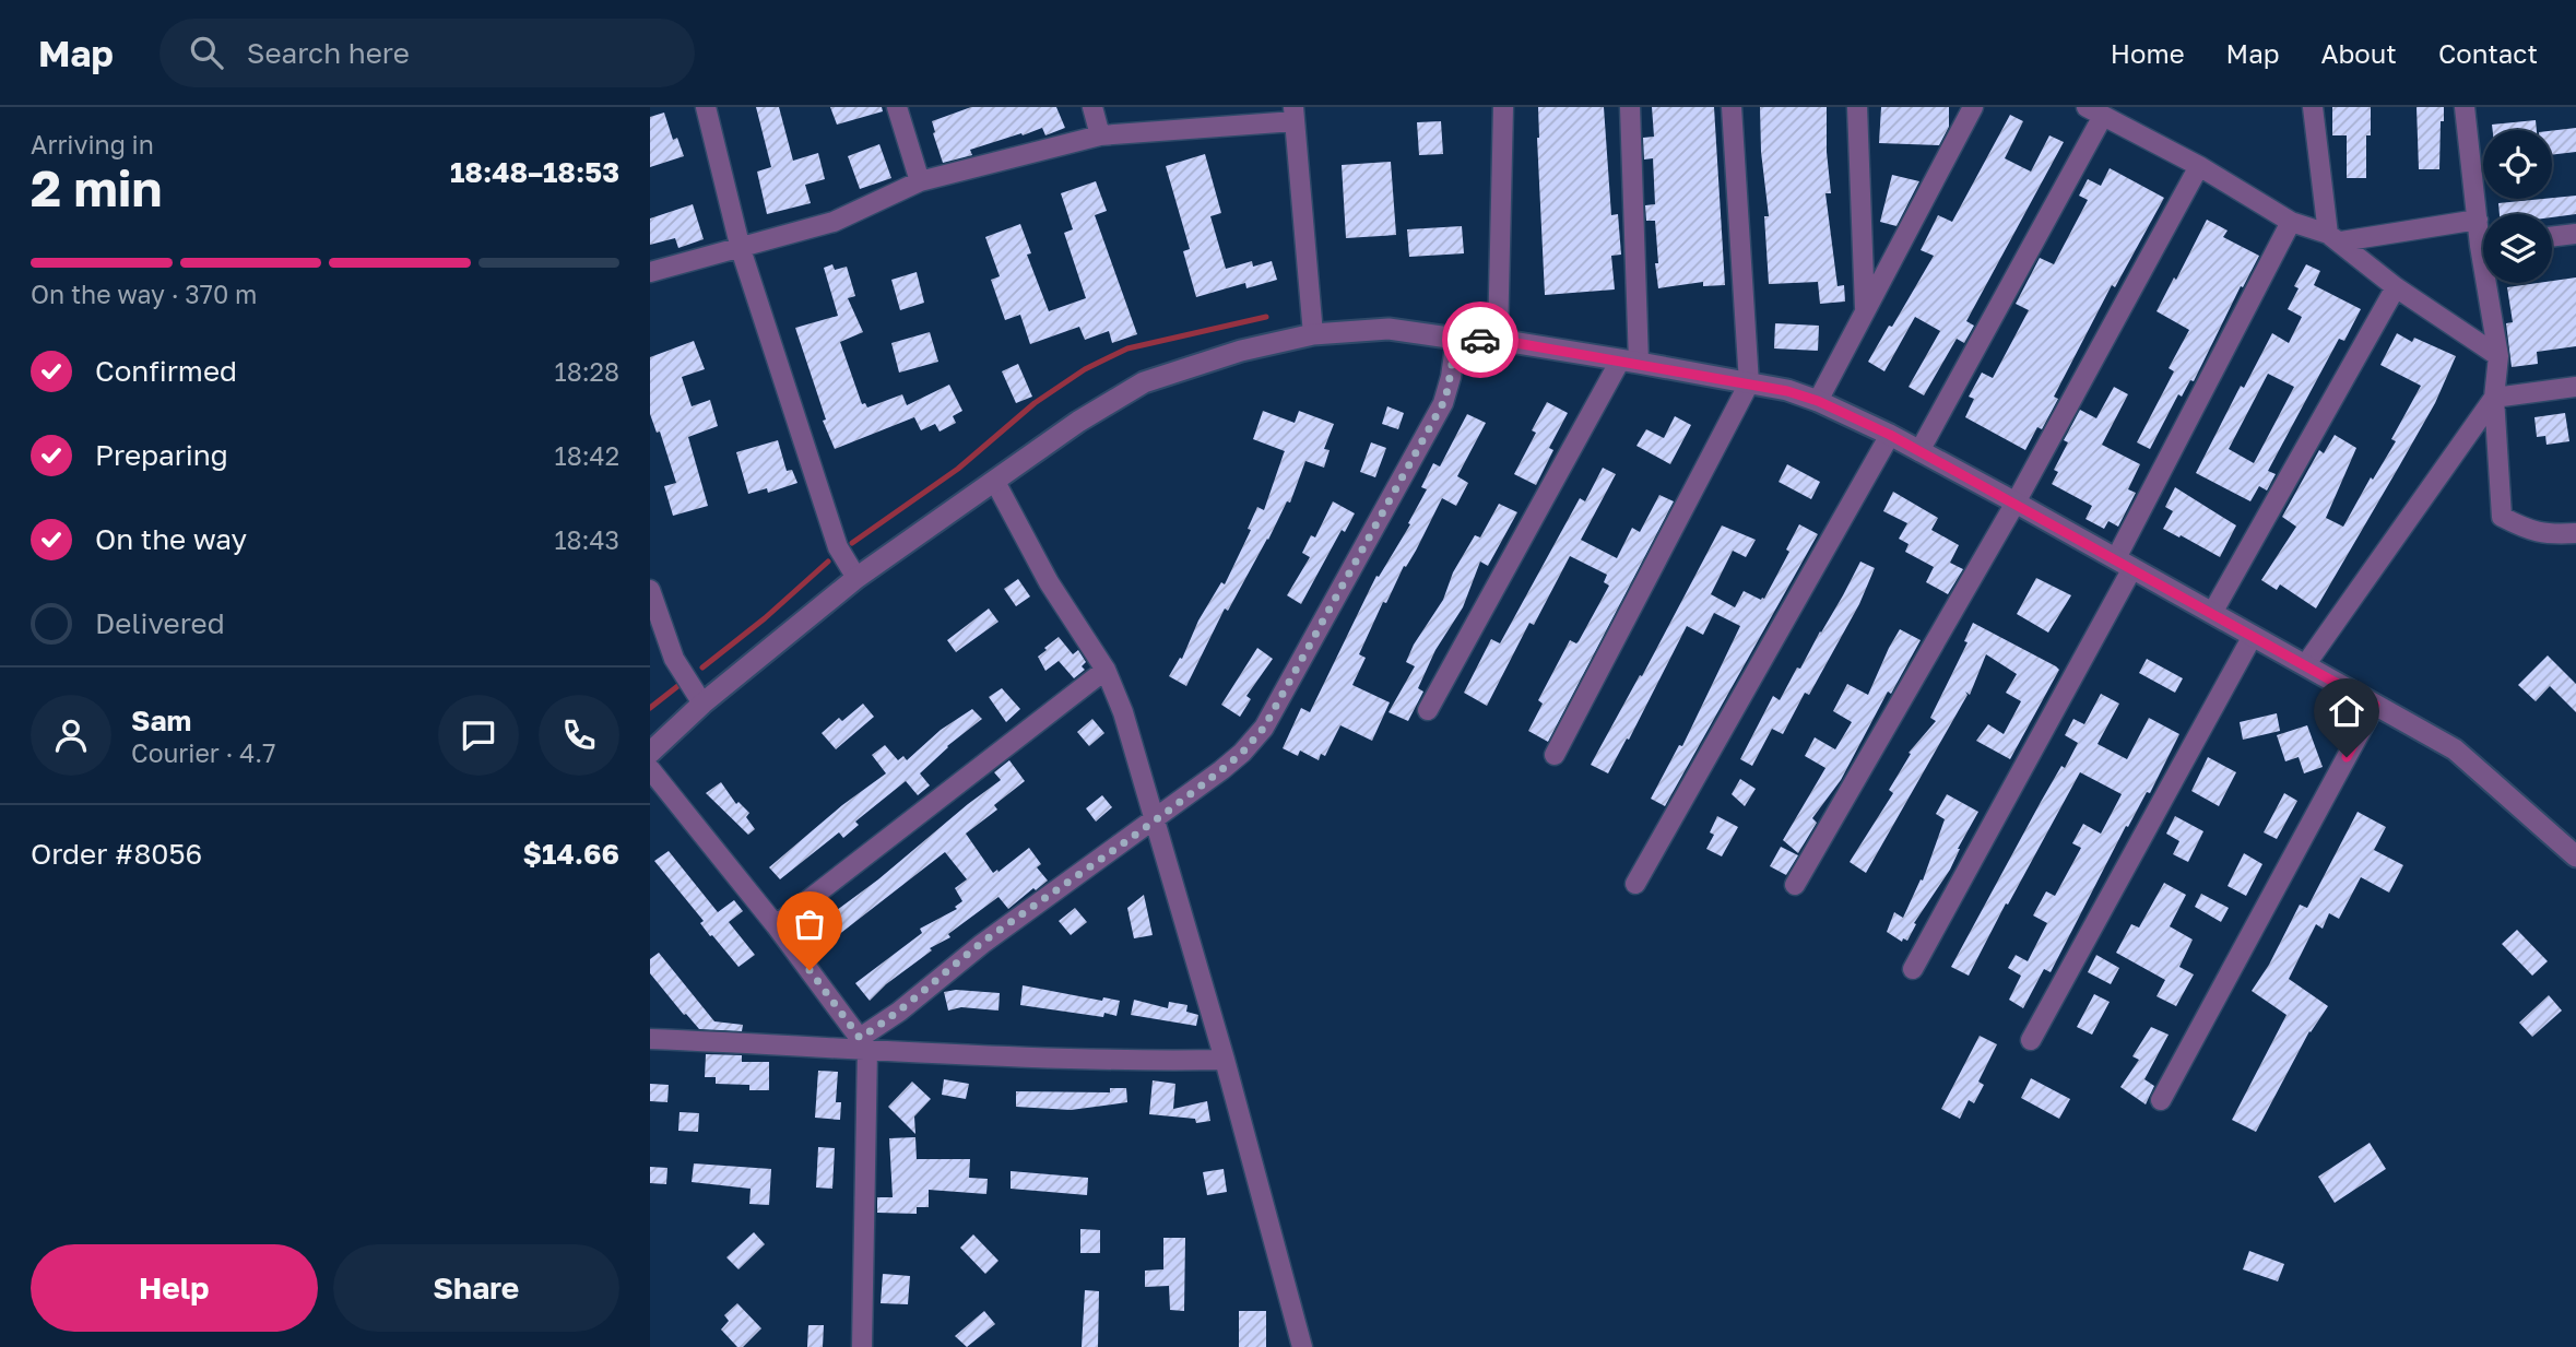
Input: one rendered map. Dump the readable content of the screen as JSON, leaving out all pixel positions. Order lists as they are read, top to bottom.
{
  "page": {
    "header": "Map",
    "search": "Search here",
    "nav": [
      "Home",
      "Map",
      "About",
      "Contact"
    ],
    "heading": ["2 min", "Arriving in", "18:48–18:53"],
    "panel": [
      "Sam",
      "Courier · 4.7",
      "Order #8056",
      "$14.66"
    ],
    "bar": "On the way · 370 m",
    "list": [
      ["Confirmed", "18:28"],
      ["Preparing", "18:42"],
      ["On the way", "18:43"],
      "Delivered"
    ],
    "buttons": ["Help", "Share"]
  }
}
